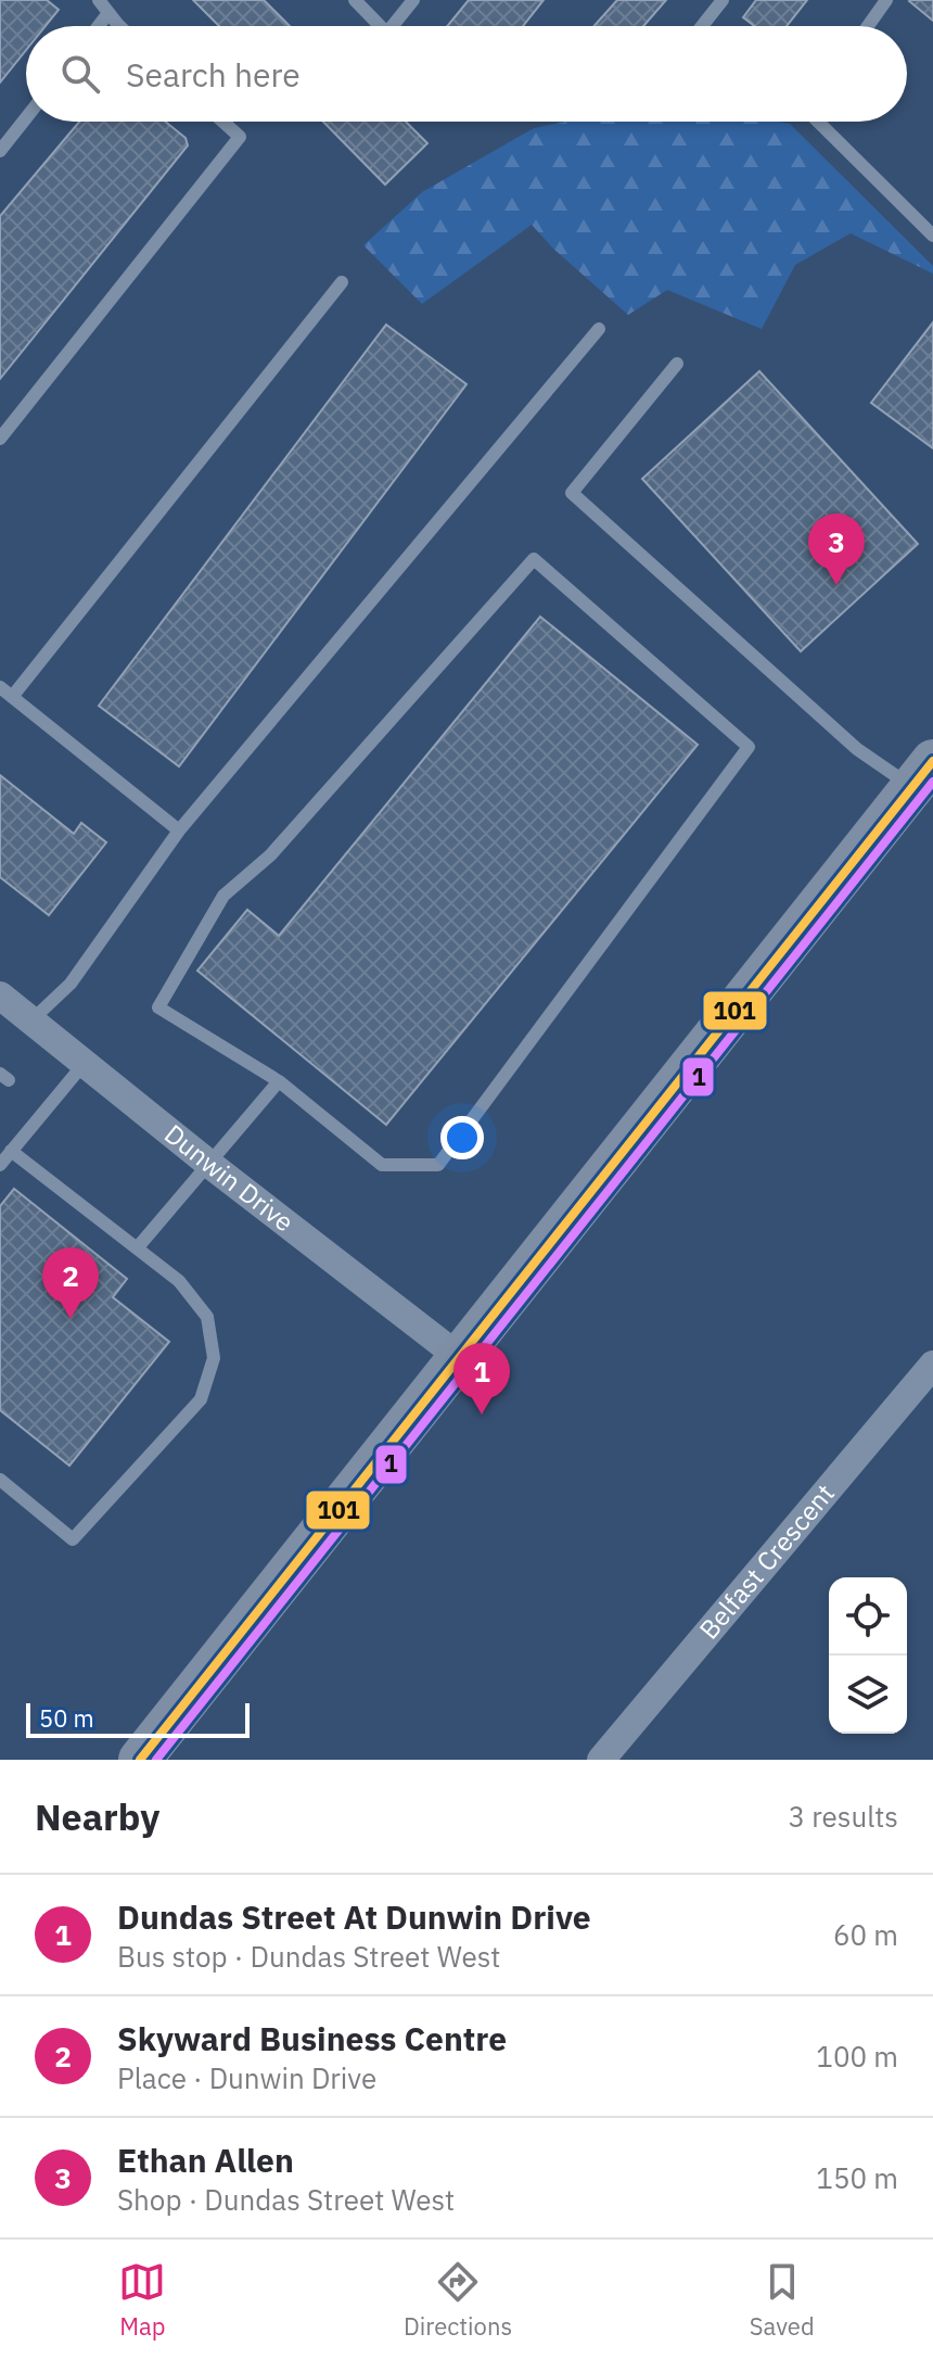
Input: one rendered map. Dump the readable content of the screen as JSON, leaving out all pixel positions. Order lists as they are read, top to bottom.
{
  "streets": {
    "street": ["Dunwin Drive", "Belfast Crescent"]
  },
  "lines": ["transit line 101", "transit line 1"],
  "scale_bar": "50 m",
  "page": {
    "search": "Search here",
    "pins": ["3", "2", "1"],
    "scale": "50 m",
    "heading": ["Nearby", "3 results"],
    "list": [
      {
        "mark": "1",
        "name": "Dundas Street At Dunwin Drive",
        "note": "Bus stop · Dundas Street West",
        "value": "60 m"
      },
      {
        "mark": "2",
        "name": "Skyward Business Centre",
        "note": "Place · Dunwin Drive",
        "value": "100 m"
      },
      {
        "mark": "3",
        "name": "Ethan Allen",
        "note": "Shop · Dundas Street West",
        "value": "150 m"
      }
    ],
    "nav": ["Map", "Directions", "Saved"]
  }
}
